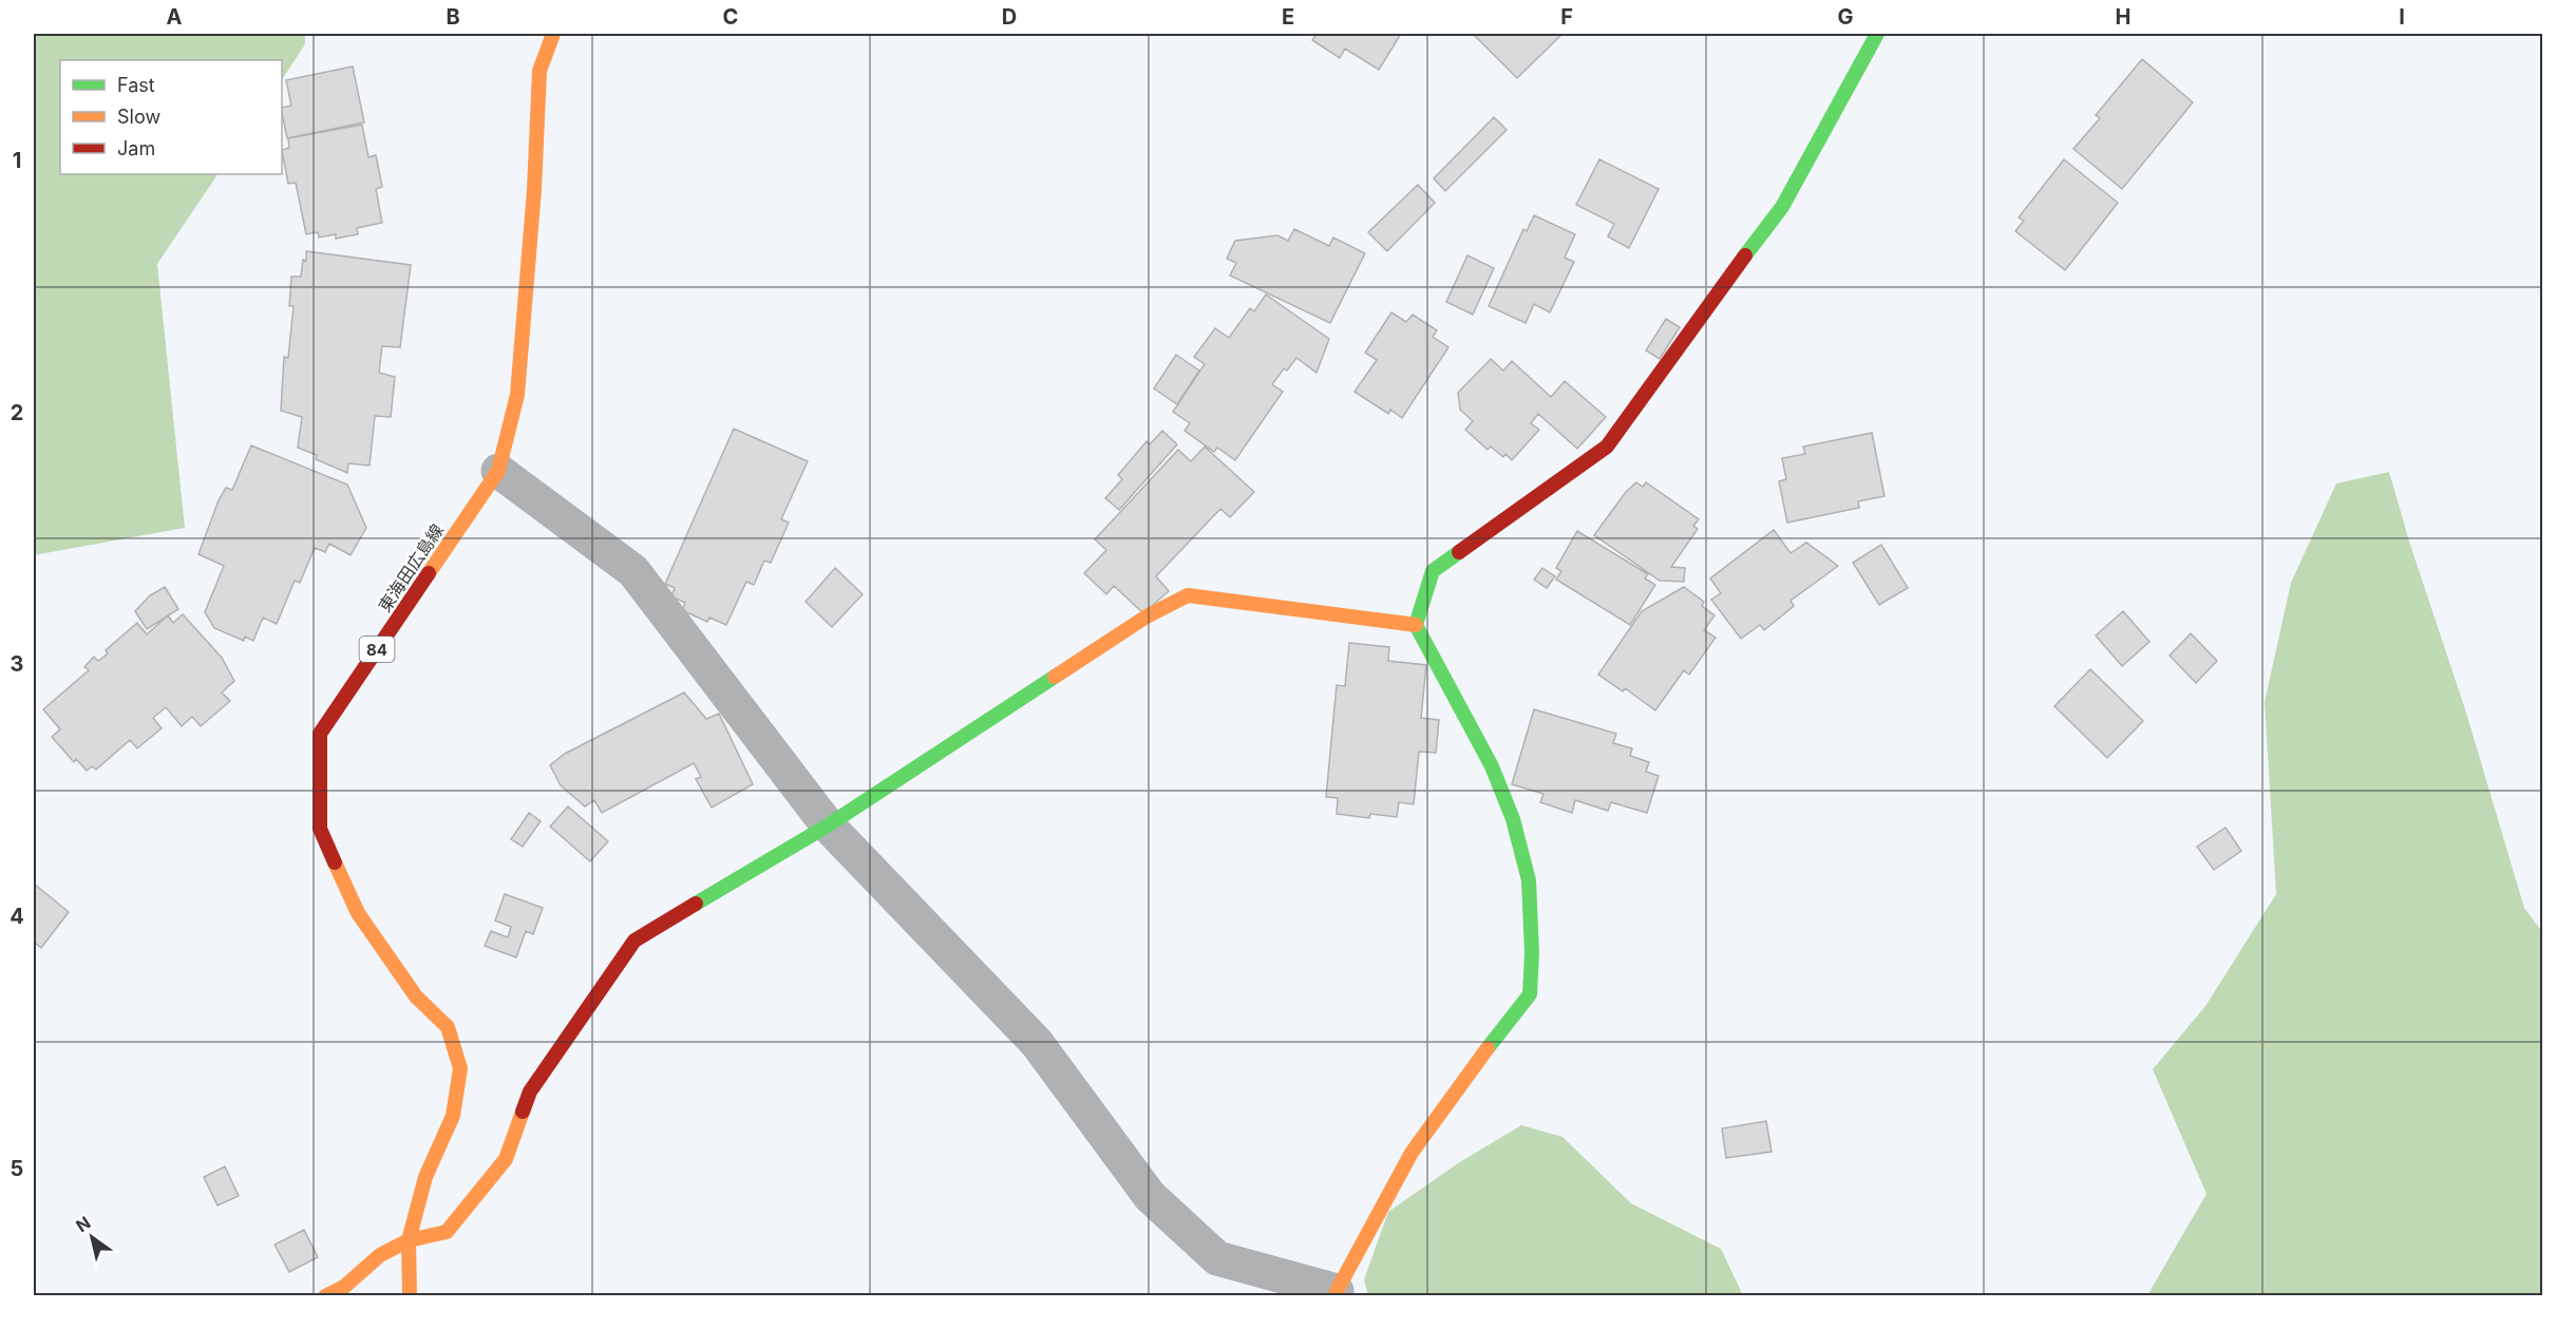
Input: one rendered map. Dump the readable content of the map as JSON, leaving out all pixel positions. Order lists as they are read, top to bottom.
{
  "streets": {
    "street": ["東海田広島線", "84"]
  },
  "legend": ["Fast", "Slow", "Jam"],
  "north": "top left",
  "grid": {
    "columns": [
      "A",
      "B",
      "C",
      "D",
      "E",
      "F",
      "G",
      "H",
      "I"
    ],
    "rows": [
      "1",
      "2",
      "3",
      "4",
      "5"
    ]
  }
}
